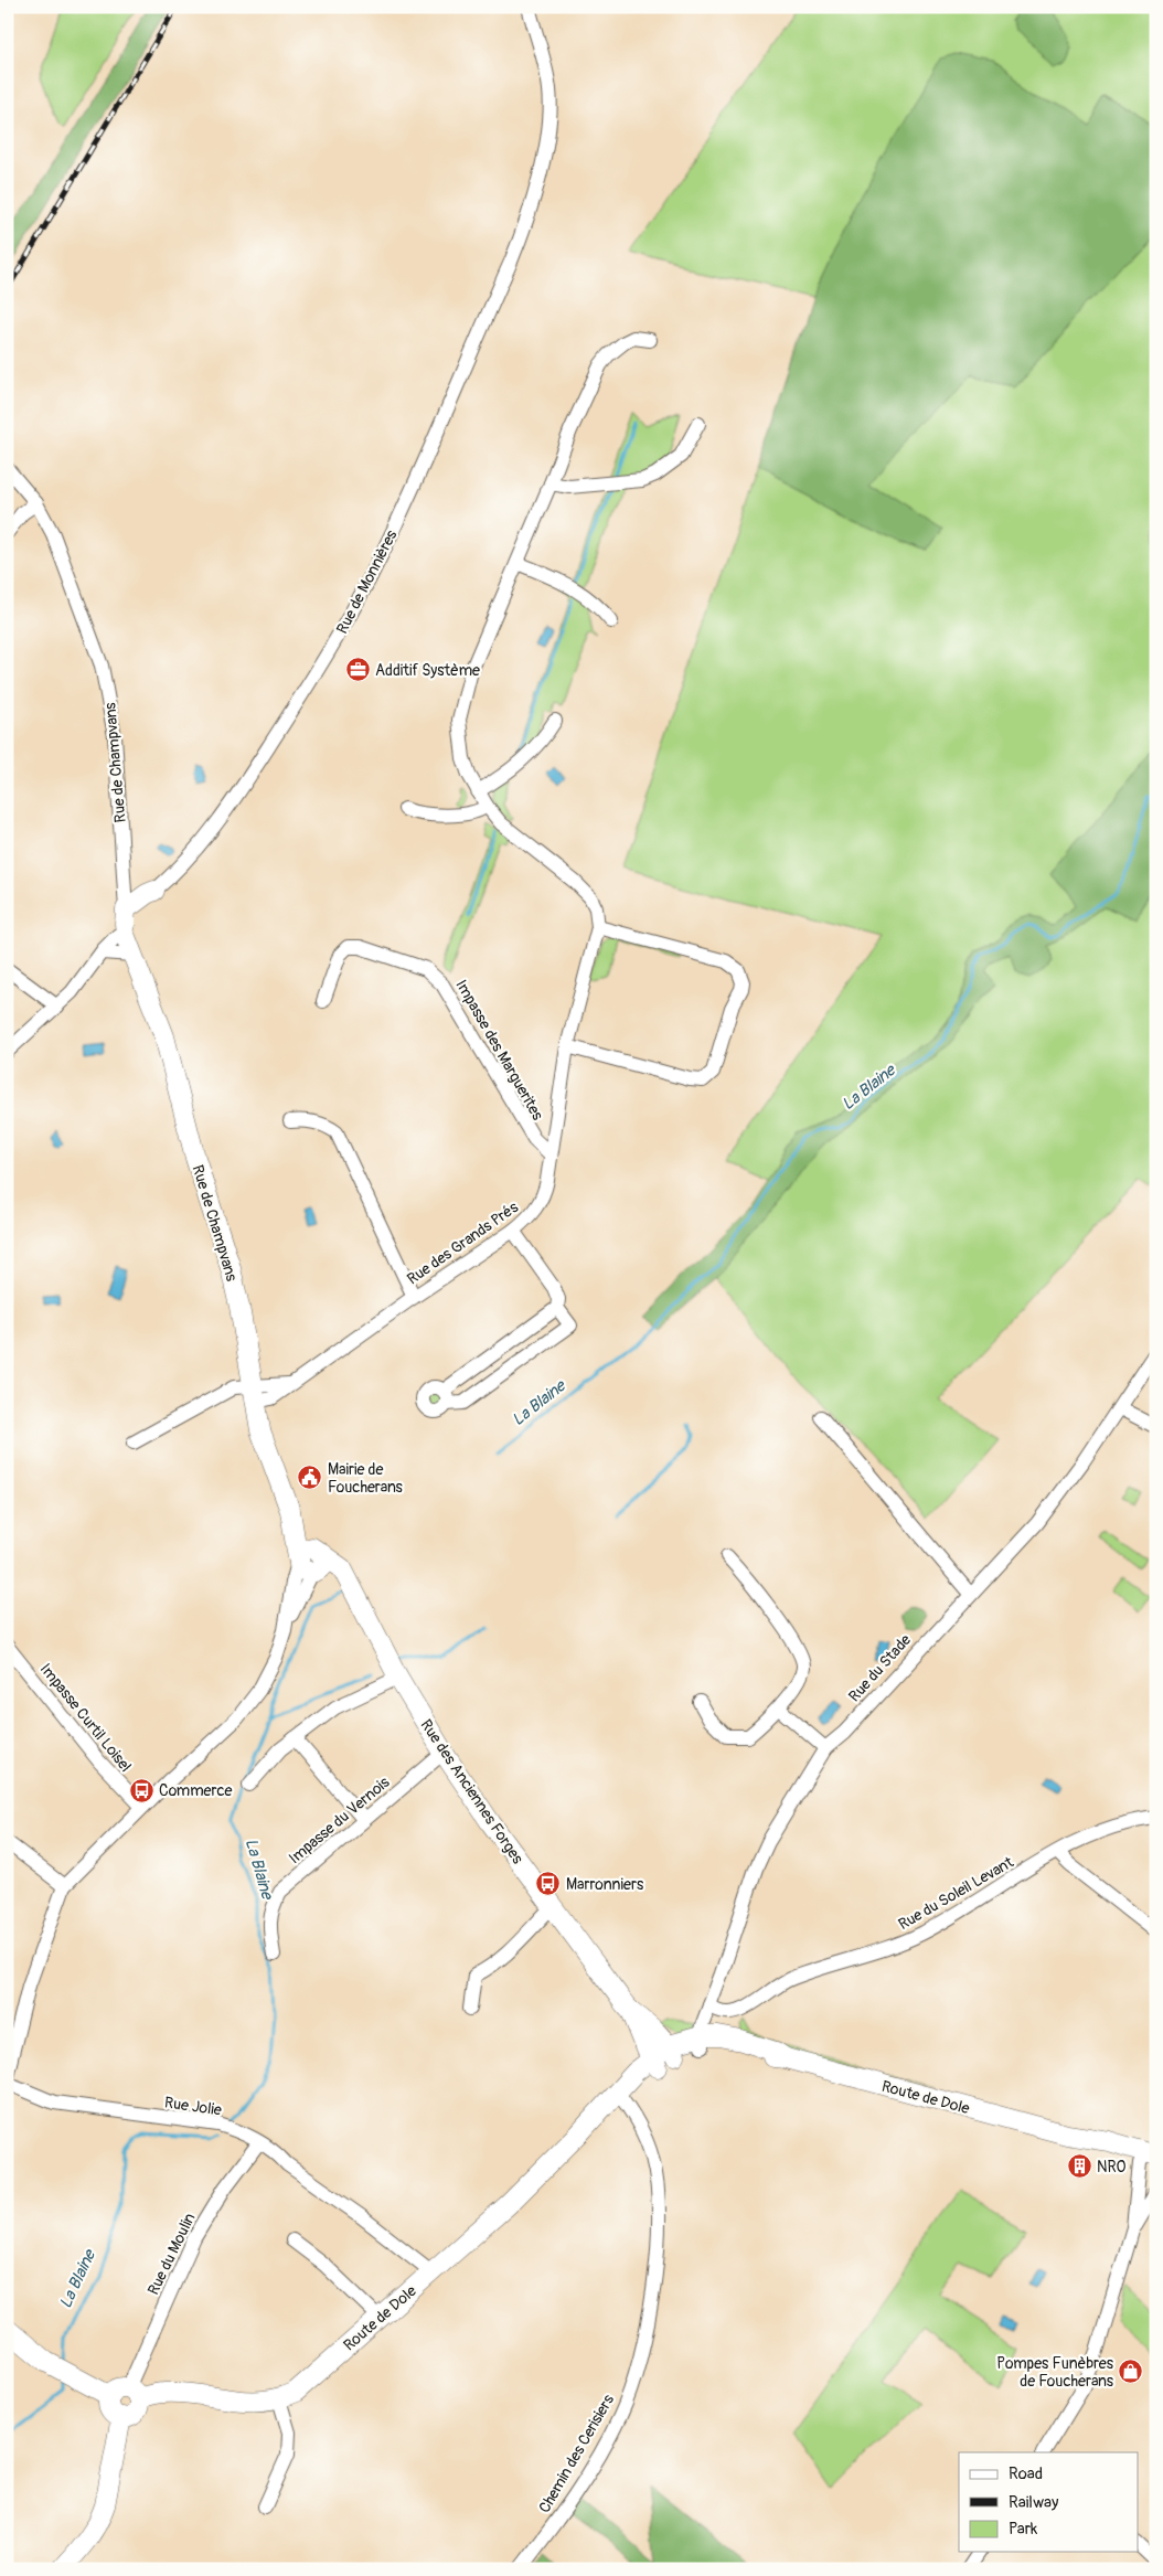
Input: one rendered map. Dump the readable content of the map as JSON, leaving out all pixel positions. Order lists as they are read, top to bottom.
{
  "streets": {
    "street": [
      "Rue de Monnières",
      "Rue de Champvans",
      "Impasse des Marguerites",
      "Rue des Grands Prés",
      "Rue du Stade",
      "Impasse Curtil Loisel",
      "Rue des Anciennes Forges",
      "Impasse du Vernois",
      "Rue du Soleil Levant",
      "Route de Dole",
      "Rue Jolie",
      "Rue du Moulin",
      "Chemin des Cerisiers"
    ]
  },
  "crossings": [
    ["Rue de Monnières", "Rue de Champvans"],
    ["Rue de Champvans", "Rue des Grands Prés"],
    ["Rue de Champvans", "Rue des Anciennes Forges"],
    ["Impasse des Marguerites", "Rue des Grands Prés"],
    ["Rue du Stade", "Rue du Soleil Levant"],
    ["Rue du Stade", "Route de Dole"],
    ["Rue des Anciennes Forges", "Impasse du Vernois"],
    ["Rue des Anciennes Forges", "Route de Dole"],
    ["Route de Dole", "Rue Jolie"],
    ["Route de Dole", "Rue du Moulin"],
    ["Route de Dole", "Chemin des Cerisiers"],
    ["Rue Jolie", "Rue du Moulin"]
  ],
  "water": ["La Blaine"],
  "places": {
    "office": ["Additif Système"],
    "public building": ["Mairie de Foucherans"],
    "bus stop": ["Commerce", "Marronniers"],
    "building": ["NRO"],
    "shop": ["Pompes Funèbres de Foucherans"]
  },
  "legend": ["Road", "Railway", "Park"]
}
